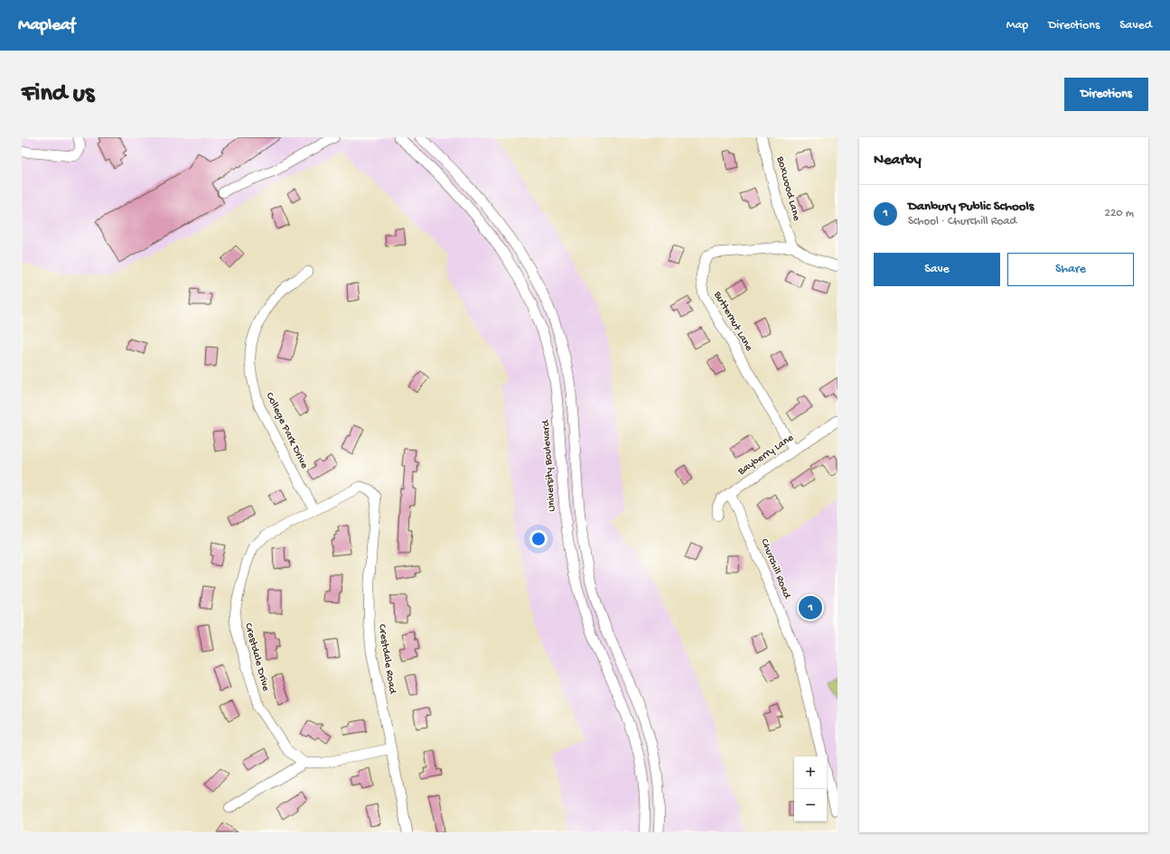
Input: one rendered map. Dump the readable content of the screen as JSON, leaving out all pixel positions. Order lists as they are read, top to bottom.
{
  "streets": {
    "street": [
      "Boxwood Lane",
      "Butternut Lane",
      "College Park Drive",
      "Bayberry Lane",
      "University Boulevard",
      "Churchill Road",
      "Crestdale Drive",
      "Crestdale Road"
    ]
  },
  "crossings": [
    ["Boxwood Lane", "Butternut Lane"],
    ["Butternut Lane", "Bayberry Lane"],
    ["College Park Drive", "Crestdale Drive"],
    ["Bayberry Lane", "Churchill Road"],
    ["Crestdale Drive", "Crestdale Road"]
  ],
  "page": {
    "header": "Mapleaf",
    "nav": ["Map", "Directions", "Saved"],
    "buttons": [
      "Directions",
      ["Save", "Share"]
    ],
    "title": "Find us",
    "heading": "Nearby",
    "list": [
      {
        "mark": "1",
        "name": "Danbury Public Schools",
        "note": "School · Churchill Road",
        "value": "220 m"
      }
    ],
    "pins": "1",
    "map_buttons": ["+", "−"]
  }
}
